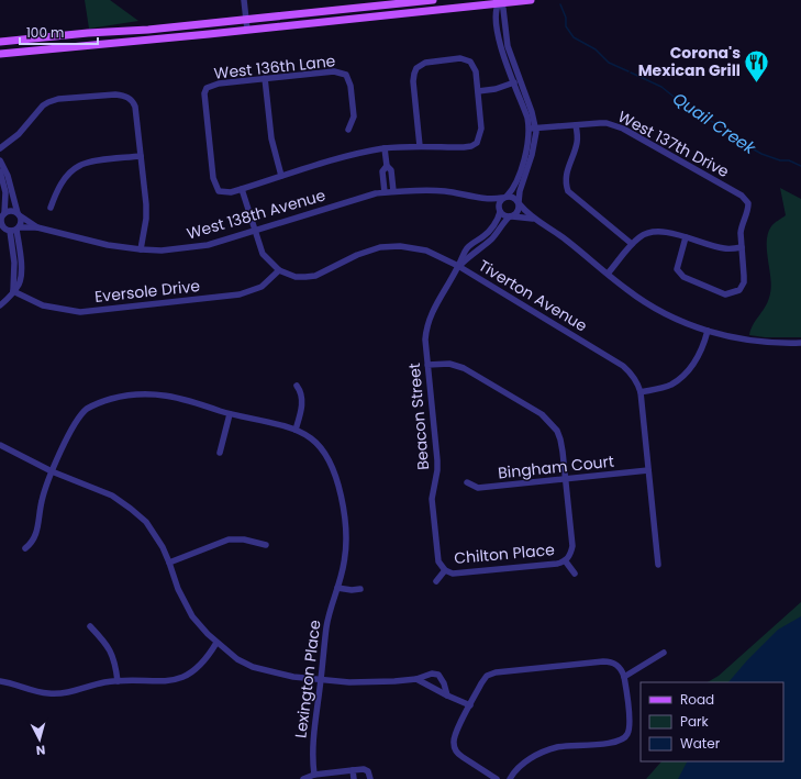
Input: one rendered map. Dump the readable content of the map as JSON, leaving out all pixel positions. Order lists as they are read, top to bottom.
{
  "streets": {
    "street": [
      "West 136th Lane",
      "West 137th Drive",
      "West 138th Avenue",
      "Eversole Drive",
      "Tiverton Avenue",
      "Beacon Street",
      "Bingham Court",
      "Chilton Place",
      "Lexington Place"
    ]
  },
  "crossings": [
    ["West 136th Lane", "Tiverton Avenue"],
    ["West 138th Avenue", "Tiverton Avenue"],
    ["West 138th Avenue", "Beacon Street"],
    ["Eversole Drive", "Tiverton Avenue"],
    ["Tiverton Avenue", "Beacon Street"],
    ["Tiverton Avenue", "Bingham Court"],
    ["Beacon Street", "Chilton Place"]
  ],
  "water": ["Quail Creek"],
  "places": {
    "restaurant": ["Corona's Mexican Grill"]
  },
  "legend": ["Road", "Park", "Water"],
  "scale_bar": "100 m",
  "north": "bottom"
}
